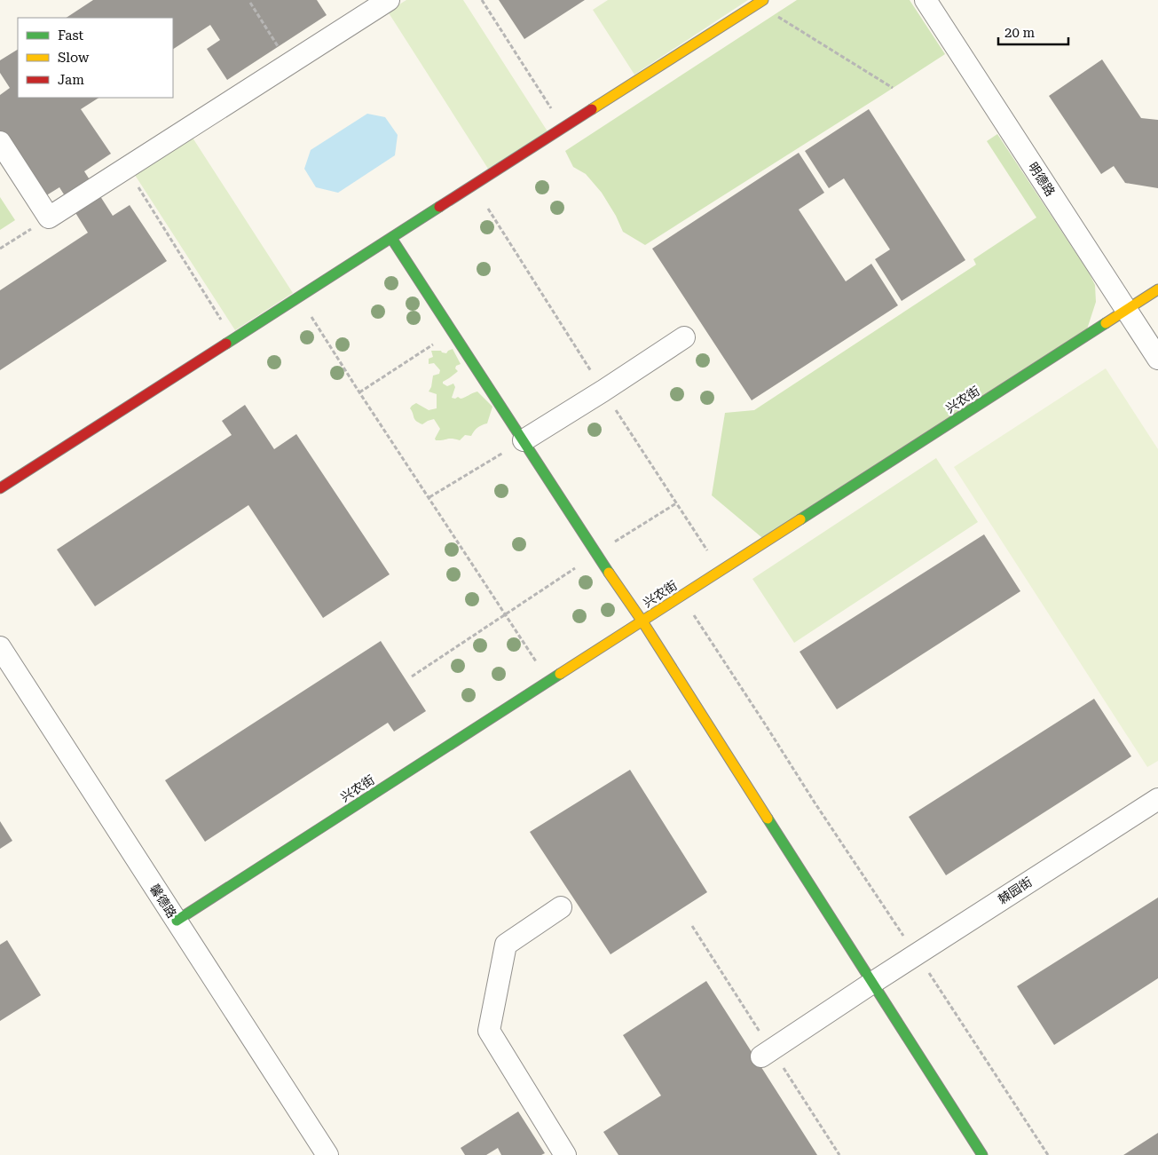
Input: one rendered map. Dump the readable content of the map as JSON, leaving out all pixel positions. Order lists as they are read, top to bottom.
{
  "streets": {
    "street": [
      "明德路",
      "兴农街",
      "棘园街",
      "馨德路"
    ]
  },
  "crossings": [
    ["明德路", "兴农街"],
    ["兴农街", "馨德路"]
  ],
  "legend": ["Fast", "Slow", "Jam"],
  "scale_bar": "20 m"
}
